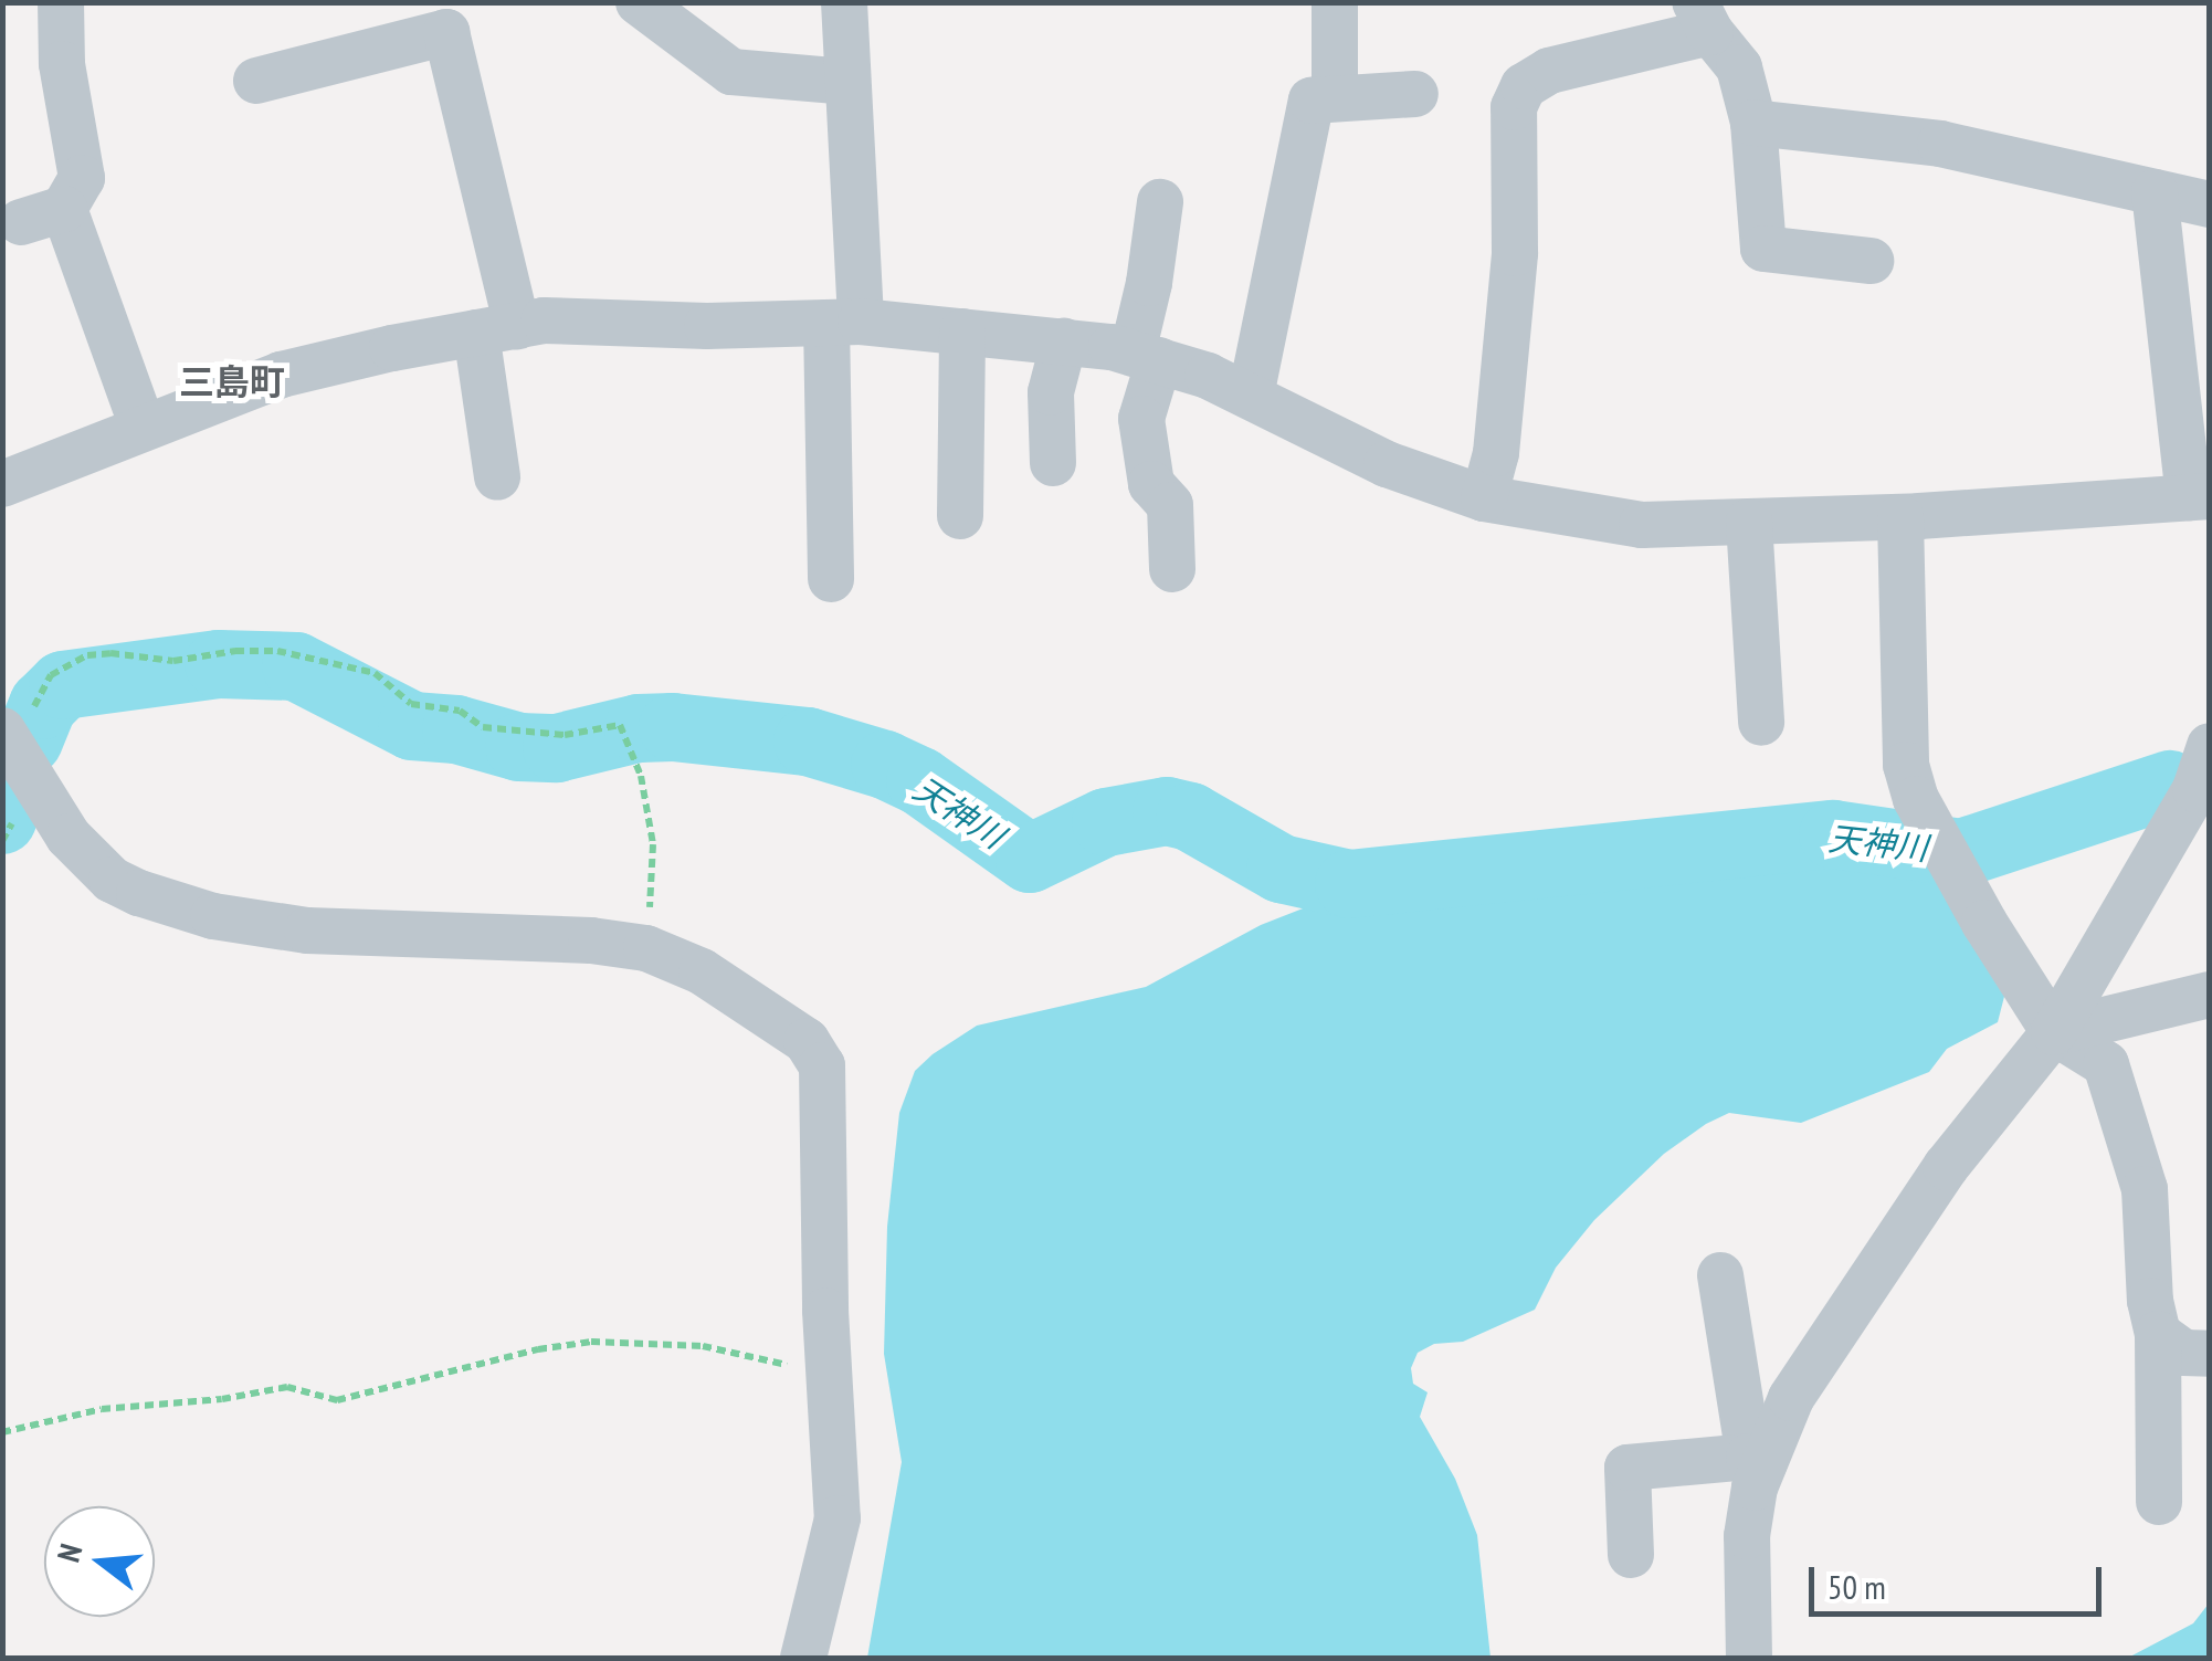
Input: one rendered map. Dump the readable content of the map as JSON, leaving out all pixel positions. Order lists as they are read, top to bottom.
{
  "districts": ["三島町"],
  "water": ["天神川"],
  "scale_bar": "50 m",
  "north": "left"
}
